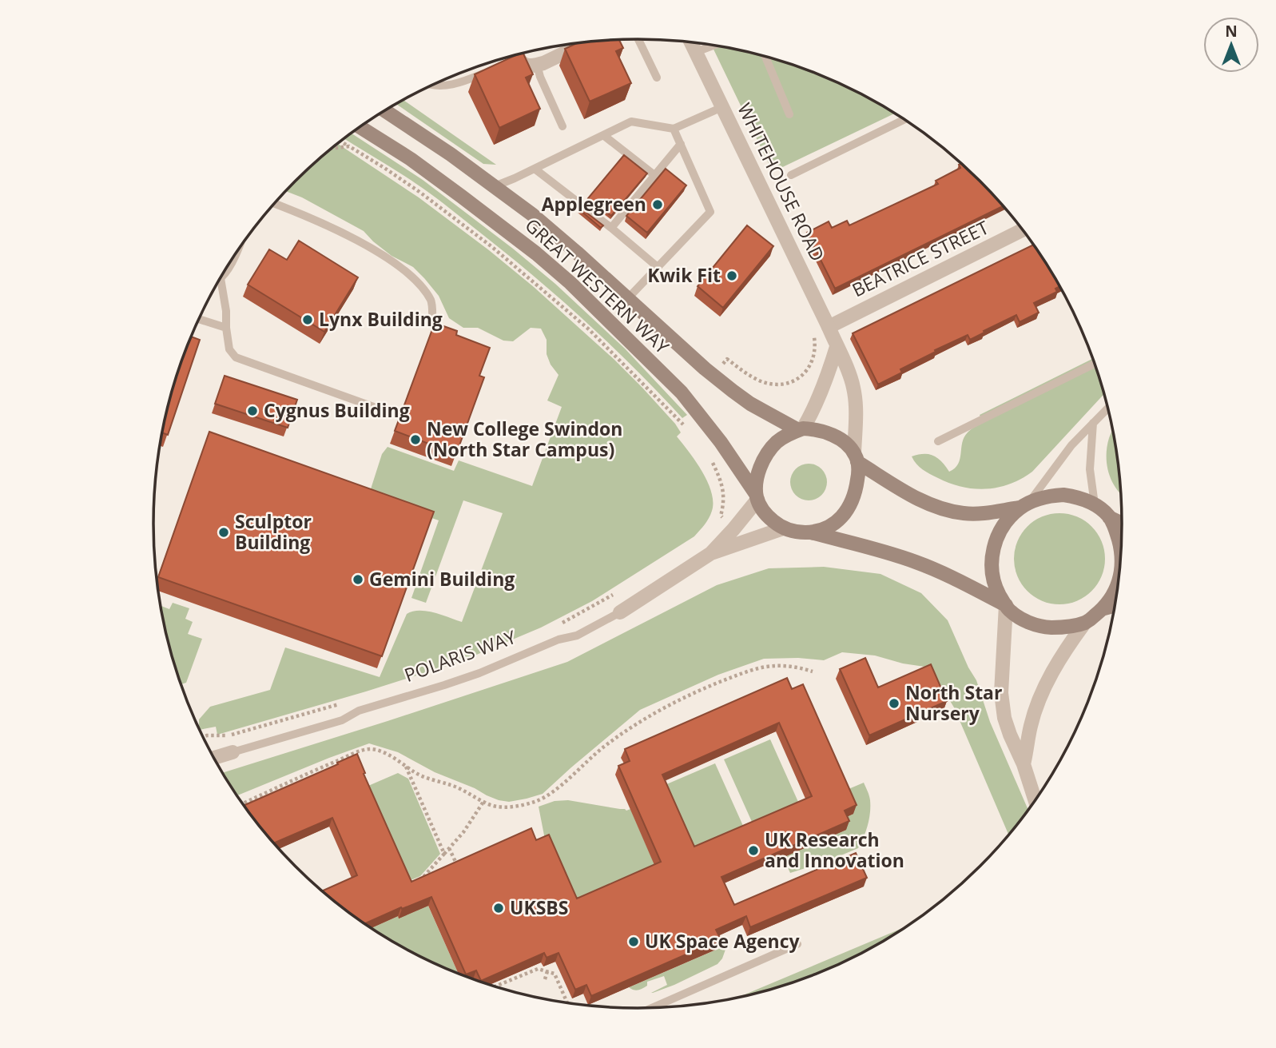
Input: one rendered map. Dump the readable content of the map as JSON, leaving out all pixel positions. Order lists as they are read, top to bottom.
{
  "streets": {
    "main road": ["GREAT WESTERN WAY"],
    "street": ["WHITEHOUSE ROAD", "BEATRICE STREET", "POLARIS WAY"]
  },
  "crossings": [
    ["WHITEHOUSE ROAD", "BEATRICE STREET"],
    ["WHITEHOUSE ROAD", "GREAT WESTERN WAY"],
    ["WHITEHOUSE ROAD", "POLARIS WAY"],
    ["GREAT WESTERN WAY", "POLARIS WAY"]
  ],
  "places": [
    "Applegreen",
    "Kwik Fit",
    "Lynx Building",
    "Cygnus Building",
    "New College Swindon (North Star Campus)",
    "Sculptor Building",
    "Gemini Building",
    "North Star Nursery",
    "UK Research and Innovation",
    "UKSBS",
    "UK Space Agency"
  ],
  "north": "top"
}
